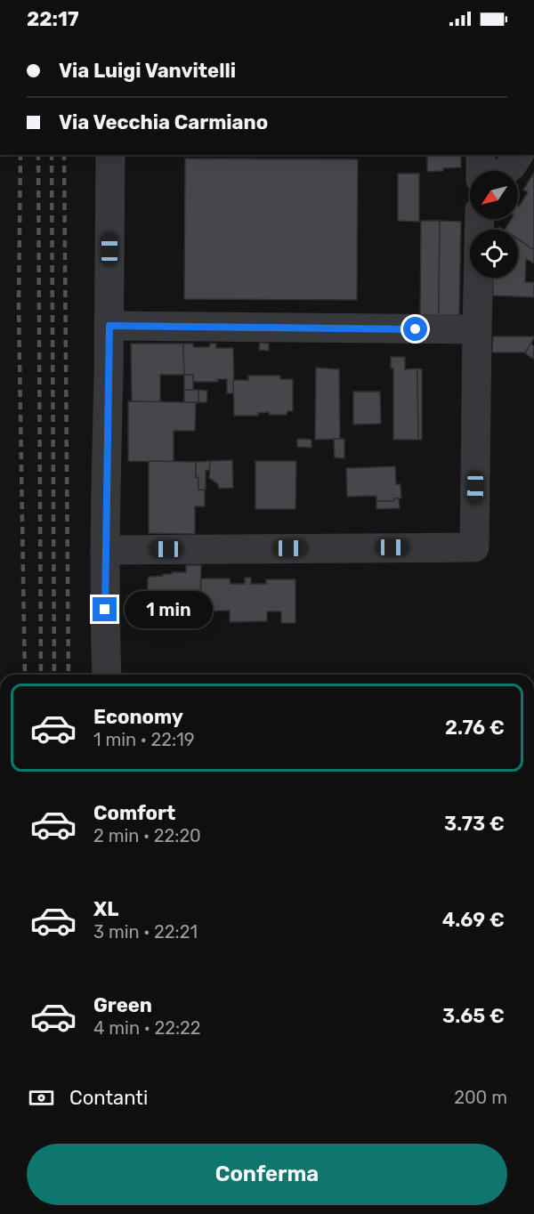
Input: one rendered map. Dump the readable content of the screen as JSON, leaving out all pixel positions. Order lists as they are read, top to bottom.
{
  "north": "bottom left",
  "page": {
    "status": "22:17",
    "banner": ["Via Luigi Vanvitelli", "Via Vecchia Carmiano"],
    "bubble": "1 min",
    "list": [
      {
        "name": "Economy",
        "note": "1 min · 22:19",
        "value": "2.76 €"
      },
      {
        "name": "Comfort",
        "note": "2 min · 22:20",
        "value": "3.73 €"
      },
      {
        "name": "XL",
        "note": "3 min · 22:21",
        "value": "4.69 €"
      },
      {
        "name": "Green",
        "note": "4 min · 22:22",
        "value": "3.65 €"
      }
    ],
    "pay": ["Contanti", "200 m"],
    "buttons": "Conferma"
  }
}
